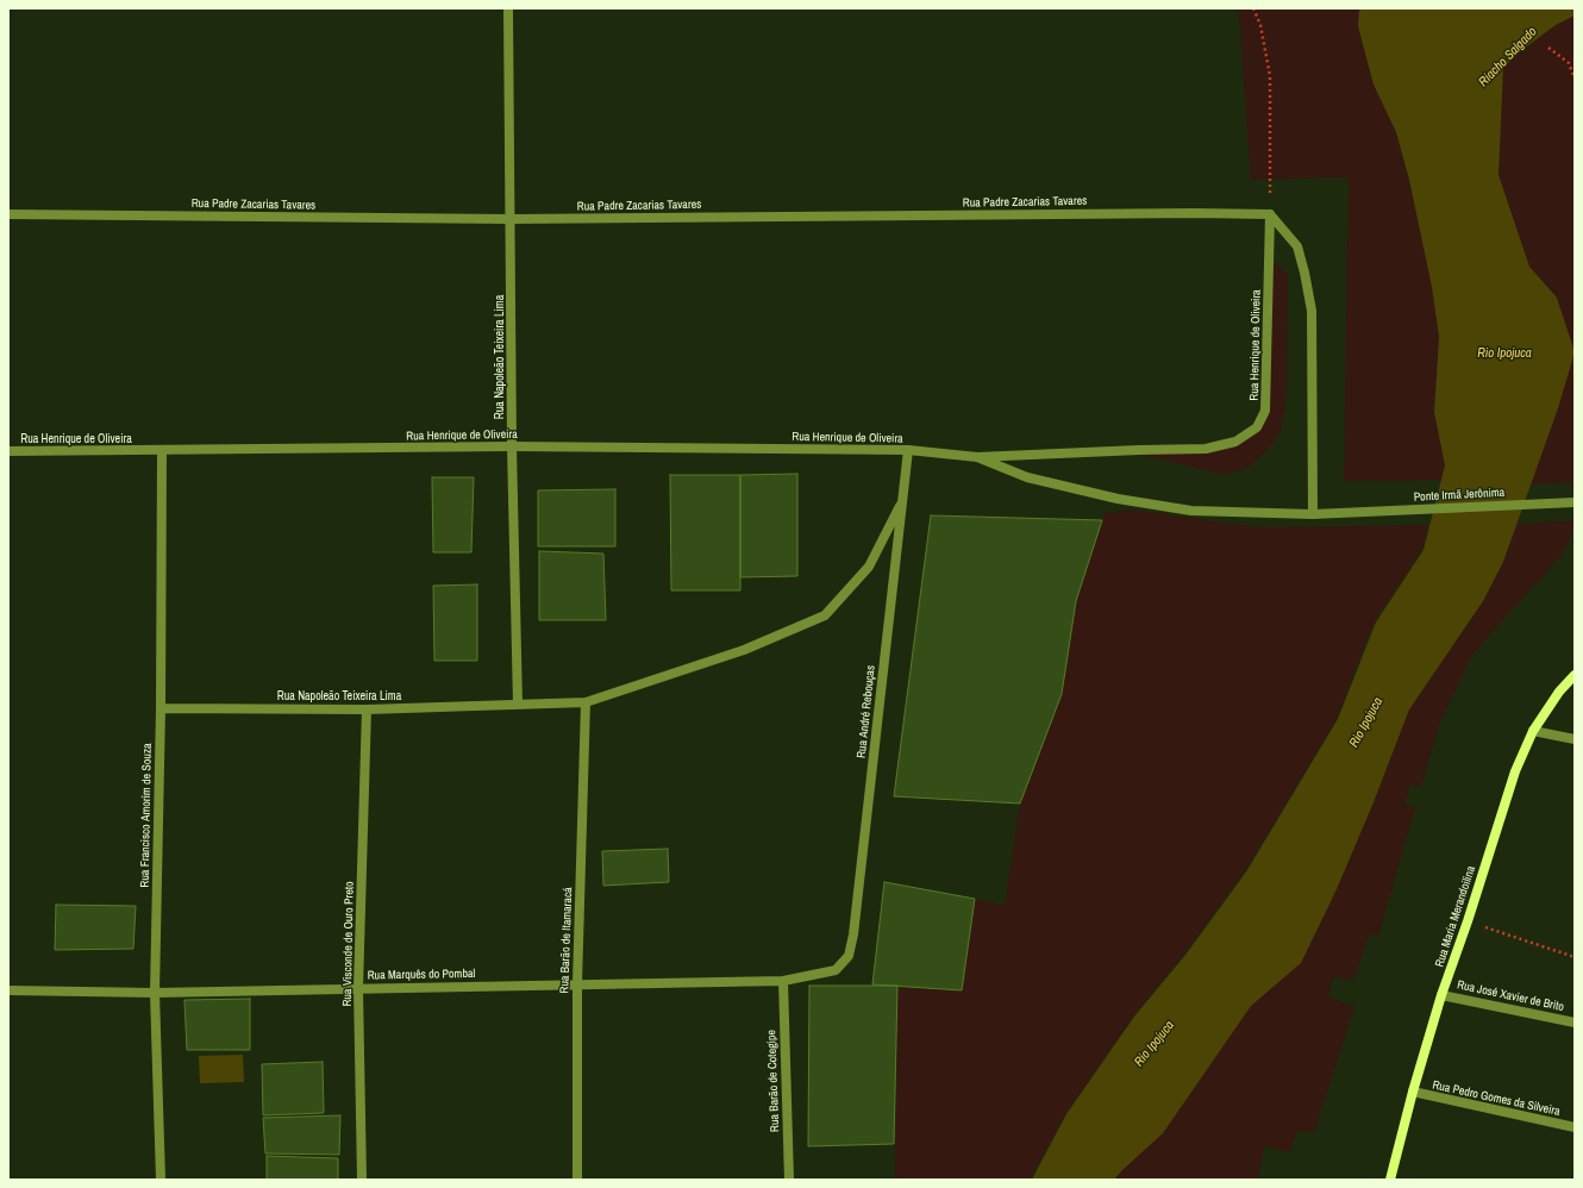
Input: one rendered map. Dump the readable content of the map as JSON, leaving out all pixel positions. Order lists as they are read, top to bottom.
{
  "streets": {
    "main road": ["Rua Maria Merandoilina"],
    "street": [
      "Rua Padre Zacarias Tavares",
      "Rua Henrique de Oliveira",
      "Rua Napoleão Teixeira Lima",
      "Ponte Irmã Jerônima",
      "Rua André Rebouças",
      "Rua Francisco Amorim de Souza",
      "Rua Barão de Itamaracá",
      "Rua Visconde de Ouro Preto",
      "Rua Marquês do Pombal",
      "Rua José Xavier de Brito",
      "Rua Barão de Cotegipe",
      "Rua Pedro Gomes da Silveira"
    ]
  },
  "crossings": [
    ["Rua Padre Zacarias Tavares", "Rua Henrique de Oliveira"],
    ["Rua Padre Zacarias Tavares", "Rua Napoleão Teixeira Lima"],
    ["Rua Henrique de Oliveira", "Rua Napoleão Teixeira Lima"],
    ["Rua Henrique de Oliveira", "Ponte Irmã Jerônima"],
    ["Rua Henrique de Oliveira", "Rua André Rebouças"],
    ["Rua Henrique de Oliveira", "Rua Francisco Amorim de Souza"],
    ["Rua Napoleão Teixeira Lima", "Rua André Rebouças"],
    ["Rua Napoleão Teixeira Lima", "Rua Francisco Amorim de Souza"],
    ["Rua Napoleão Teixeira Lima", "Rua Barão de Itamaracá"],
    ["Rua Napoleão Teixeira Lima", "Rua Visconde de Ouro Preto"],
    ["Rua André Rebouças", "Rua Marquês do Pombal"],
    ["Rua Francisco Amorim de Souza", "Rua Marquês do Pombal"],
    ["Rua Maria Merandoilina", "Rua José Xavier de Brito"],
    ["Rua Maria Merandoilina", "Rua Pedro Gomes da Silveira"],
    ["Rua Barão de Itamaracá", "Rua Marquês do Pombal"],
    ["Rua Visconde de Ouro Preto", "Rua Marquês do Pombal"],
    ["Rua Marquês do Pombal", "Rua Barão de Cotegipe"]
  ],
  "water": ["Riacho Salgado", "Rio Ipojuca"]
}
